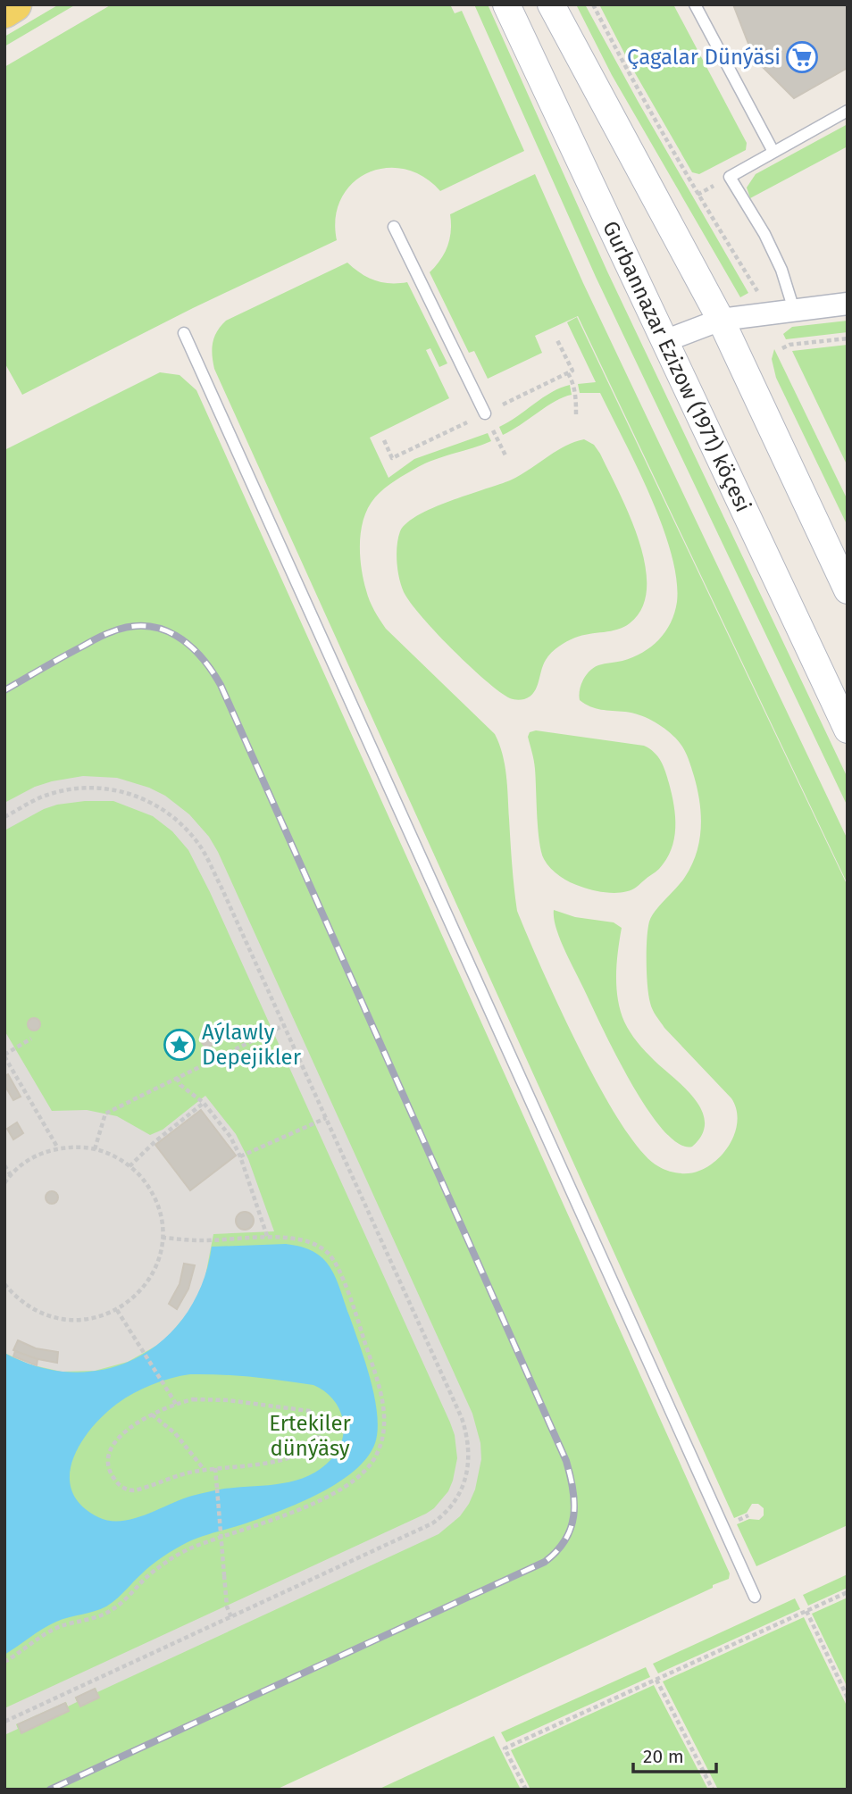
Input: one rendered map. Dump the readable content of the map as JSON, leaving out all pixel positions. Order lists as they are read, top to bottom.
{
  "streets": {
    "street": ["Gurbannazar Ezizow (1971) köçesi"]
  },
  "parks": ["Ertekiler dünýäsy"],
  "places": {
    "supermarket": ["Çagalar Dünýäsi"],
    "place": ["Aýlawly Depejikler"]
  },
  "scale_bar": "20 m"
}
